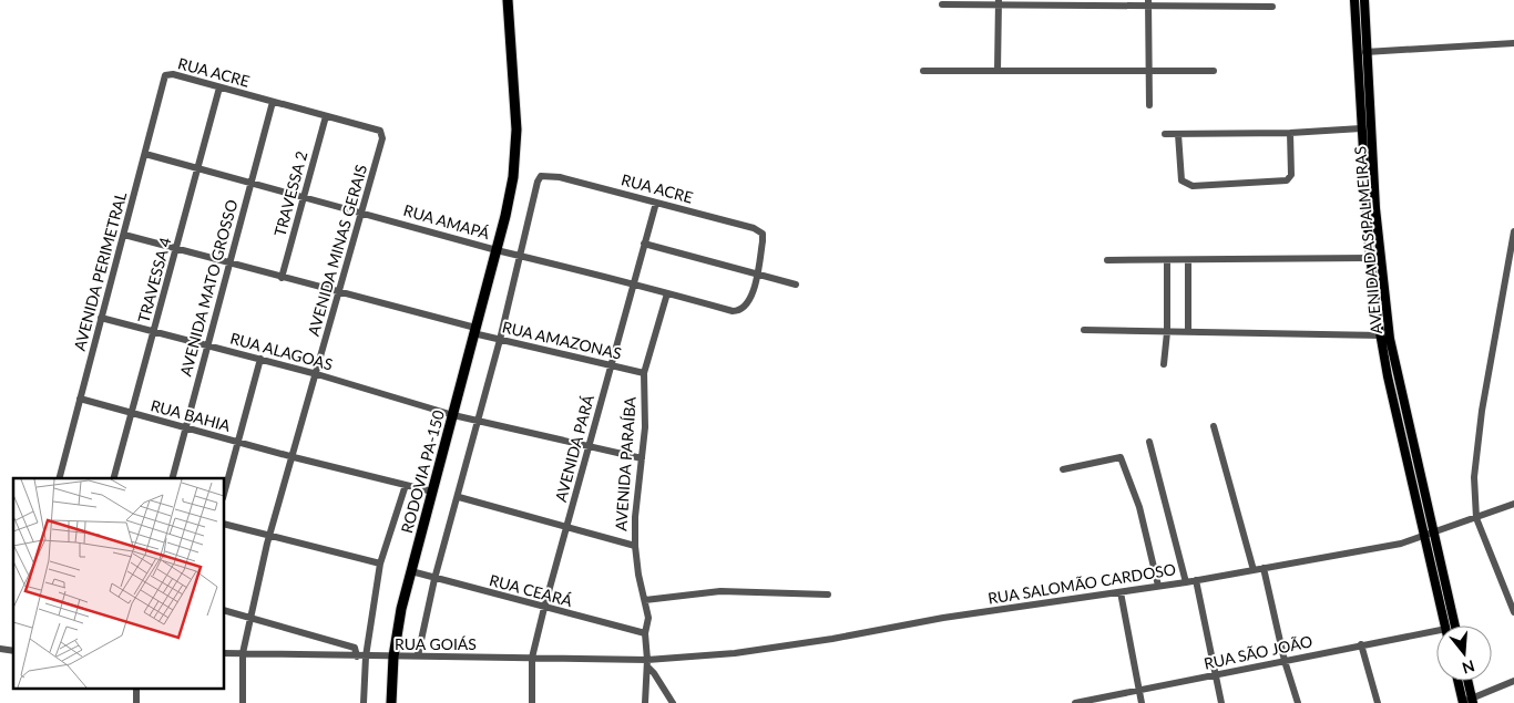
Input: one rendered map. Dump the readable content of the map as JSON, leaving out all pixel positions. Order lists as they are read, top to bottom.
{
  "streets": {
    "highway": ["RODOVIA PA-150"],
    "main road": ["AVENIDA DAS PALMEIRAS"],
    "street": [
      "RUA ACRE",
      "TRAVESSA 2",
      "RUA AMAPÁ",
      "AVENIDA MINAS GERAIS",
      "AVENIDA PERIMETRAL",
      "TRAVESSA 4",
      "AVENIDA MATO GROSSO",
      "RUA AMAZONAS",
      "RUA ALAGOAS",
      "RUA BAHIA",
      "AVENIDA PARÁ",
      "AVENIDA PARAÍBA",
      "RUA SALOMÃO CARDOSO",
      "RUA CEARÁ",
      "RUA GOIÁS",
      "RUA SÃO JOÃO"
    ]
  },
  "crossings": [
    ["RUA ACRE", "TRAVESSA 2"],
    ["RUA ACRE", "RUA AMAPÁ"],
    ["RUA ACRE", "AVENIDA MINAS GERAIS"],
    ["RUA ACRE", "AVENIDA PERIMETRAL"],
    ["RUA ACRE", "TRAVESSA 4"],
    ["RUA ACRE", "AVENIDA MATO GROSSO"],
    ["RUA ACRE", "AVENIDA PARÁ"],
    ["TRAVESSA 2", "RUA AMAPÁ"],
    ["RUA AMAPÁ", "AVENIDA MINAS GERAIS"],
    ["RUA AMAPÁ", "AVENIDA PERIMETRAL"],
    ["RUA AMAPÁ", "TRAVESSA 4"],
    ["RUA AMAPÁ", "AVENIDA MATO GROSSO"],
    ["RUA AMAPÁ", "AVENIDA PARÁ"],
    ["RUA AMAPÁ", "AVENIDA PARAÍBA"],
    ["RUA AMAPÁ", "RODOVIA PA-150"],
    ["AVENIDA DAS PALMEIRAS", "RUA SALOMÃO CARDOSO"],
    ["AVENIDA MINAS GERAIS", "RUA AMAZONAS"],
    ["AVENIDA MINAS GERAIS", "RUA ALAGOAS"],
    ["AVENIDA PERIMETRAL", "RUA ALAGOAS"],
    ["AVENIDA PERIMETRAL", "RUA BAHIA"],
    ["TRAVESSA 4", "RUA ALAGOAS"],
    ["TRAVESSA 4", "RUA BAHIA"],
    ["AVENIDA MATO GROSSO", "RUA ALAGOAS"],
    ["AVENIDA MATO GROSSO", "RUA BAHIA"],
    ["RUA AMAZONAS", "AVENIDA PARÁ"],
    ["RUA AMAZONAS", "AVENIDA PARAÍBA"],
    ["RUA AMAZONAS", "RODOVIA PA-150"],
    ["RUA ALAGOAS", "RODOVIA PA-150"],
    ["RUA BAHIA", "RODOVIA PA-150"],
    ["AVENIDA PARÁ", "RUA CEARÁ"],
    ["AVENIDA PARÁ", "RUA GOIÁS"],
    ["AVENIDA PARAÍBA", "RUA SALOMÃO CARDOSO"],
    ["AVENIDA PARAÍBA", "RUA CEARÁ"],
    ["AVENIDA PARAÍBA", "RUA GOIÁS"],
    ["RODOVIA PA-150", "RUA CEARÁ"],
    ["RODOVIA PA-150", "RUA GOIÁS"],
    ["RUA SALOMÃO CARDOSO", "RUA GOIÁS"]
  ],
  "north": "bottom"
}
